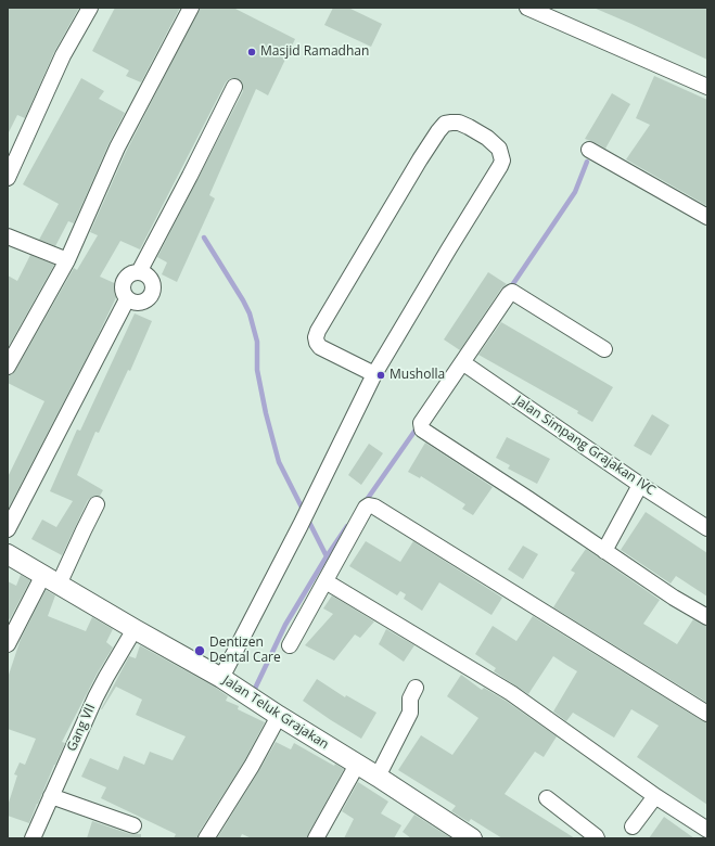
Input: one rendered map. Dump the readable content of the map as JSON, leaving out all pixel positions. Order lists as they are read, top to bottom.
{
  "streets": {
    "street": ["Jalan Simpang Grajakan IVC", "Jalan Teluk Grajakan", "Gang VII"]
  },
  "crossings": [
    ["Jalan Teluk Grajakan", "Gang VII"]
  ],
  "places": ["Masjid Ramadhan", "Musholla", "Dentizen Dental Care"]
}
